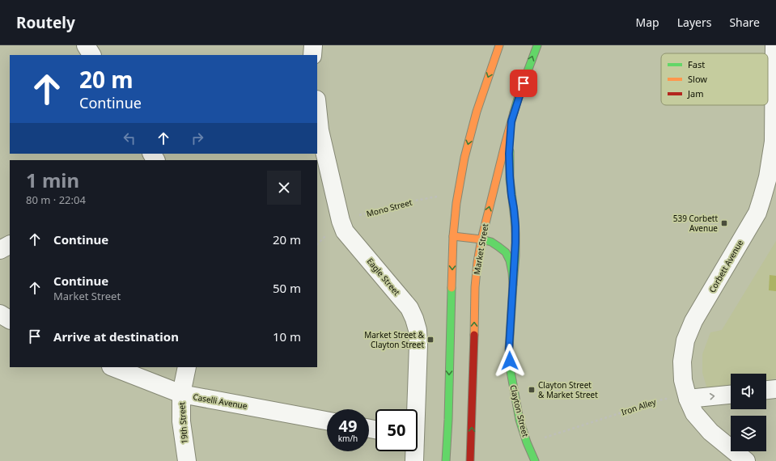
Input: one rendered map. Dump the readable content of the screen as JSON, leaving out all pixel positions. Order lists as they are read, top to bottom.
{
  "streets": {
    "main road": ["Market Street", "Clayton Street"],
    "street": [
      "Corbett Avenue",
      "Eagle Street",
      "Caselli Avenue",
      "19th Street"
    ],
    "path": ["Mono Street", "Iron Alley"]
  },
  "crossings": [
    ["Mono Street", "Eagle Street"],
    ["Market Street", "Clayton Street"],
    ["Corbett Avenue", "Iron Alley"],
    ["Caselli Avenue", "19th Street"]
  ],
  "places": {
    "transit": ["539 Corbett Avenue", "Market Street & Clayton Street", "Clayton Street & Market Street"]
  },
  "legend": ["Fast", "Slow", "Jam"],
  "page": {
    "header": "Routely",
    "nav": ["Map", "Layers", "Share"],
    "turn": ["20 m", "Continue"],
    "heading": ["1 min", "80 m · 22:04"],
    "list": [
      {
        "name": "Continue",
        "value": "20 m"
      },
      {
        "name": "Continue",
        "note": "Market Street",
        "value": "50 m"
      },
      {
        "name": "Arrive at destination",
        "value": "10 m"
      }
    ],
    "speed": "49 km/h",
    "limit": "50"
  }
}
